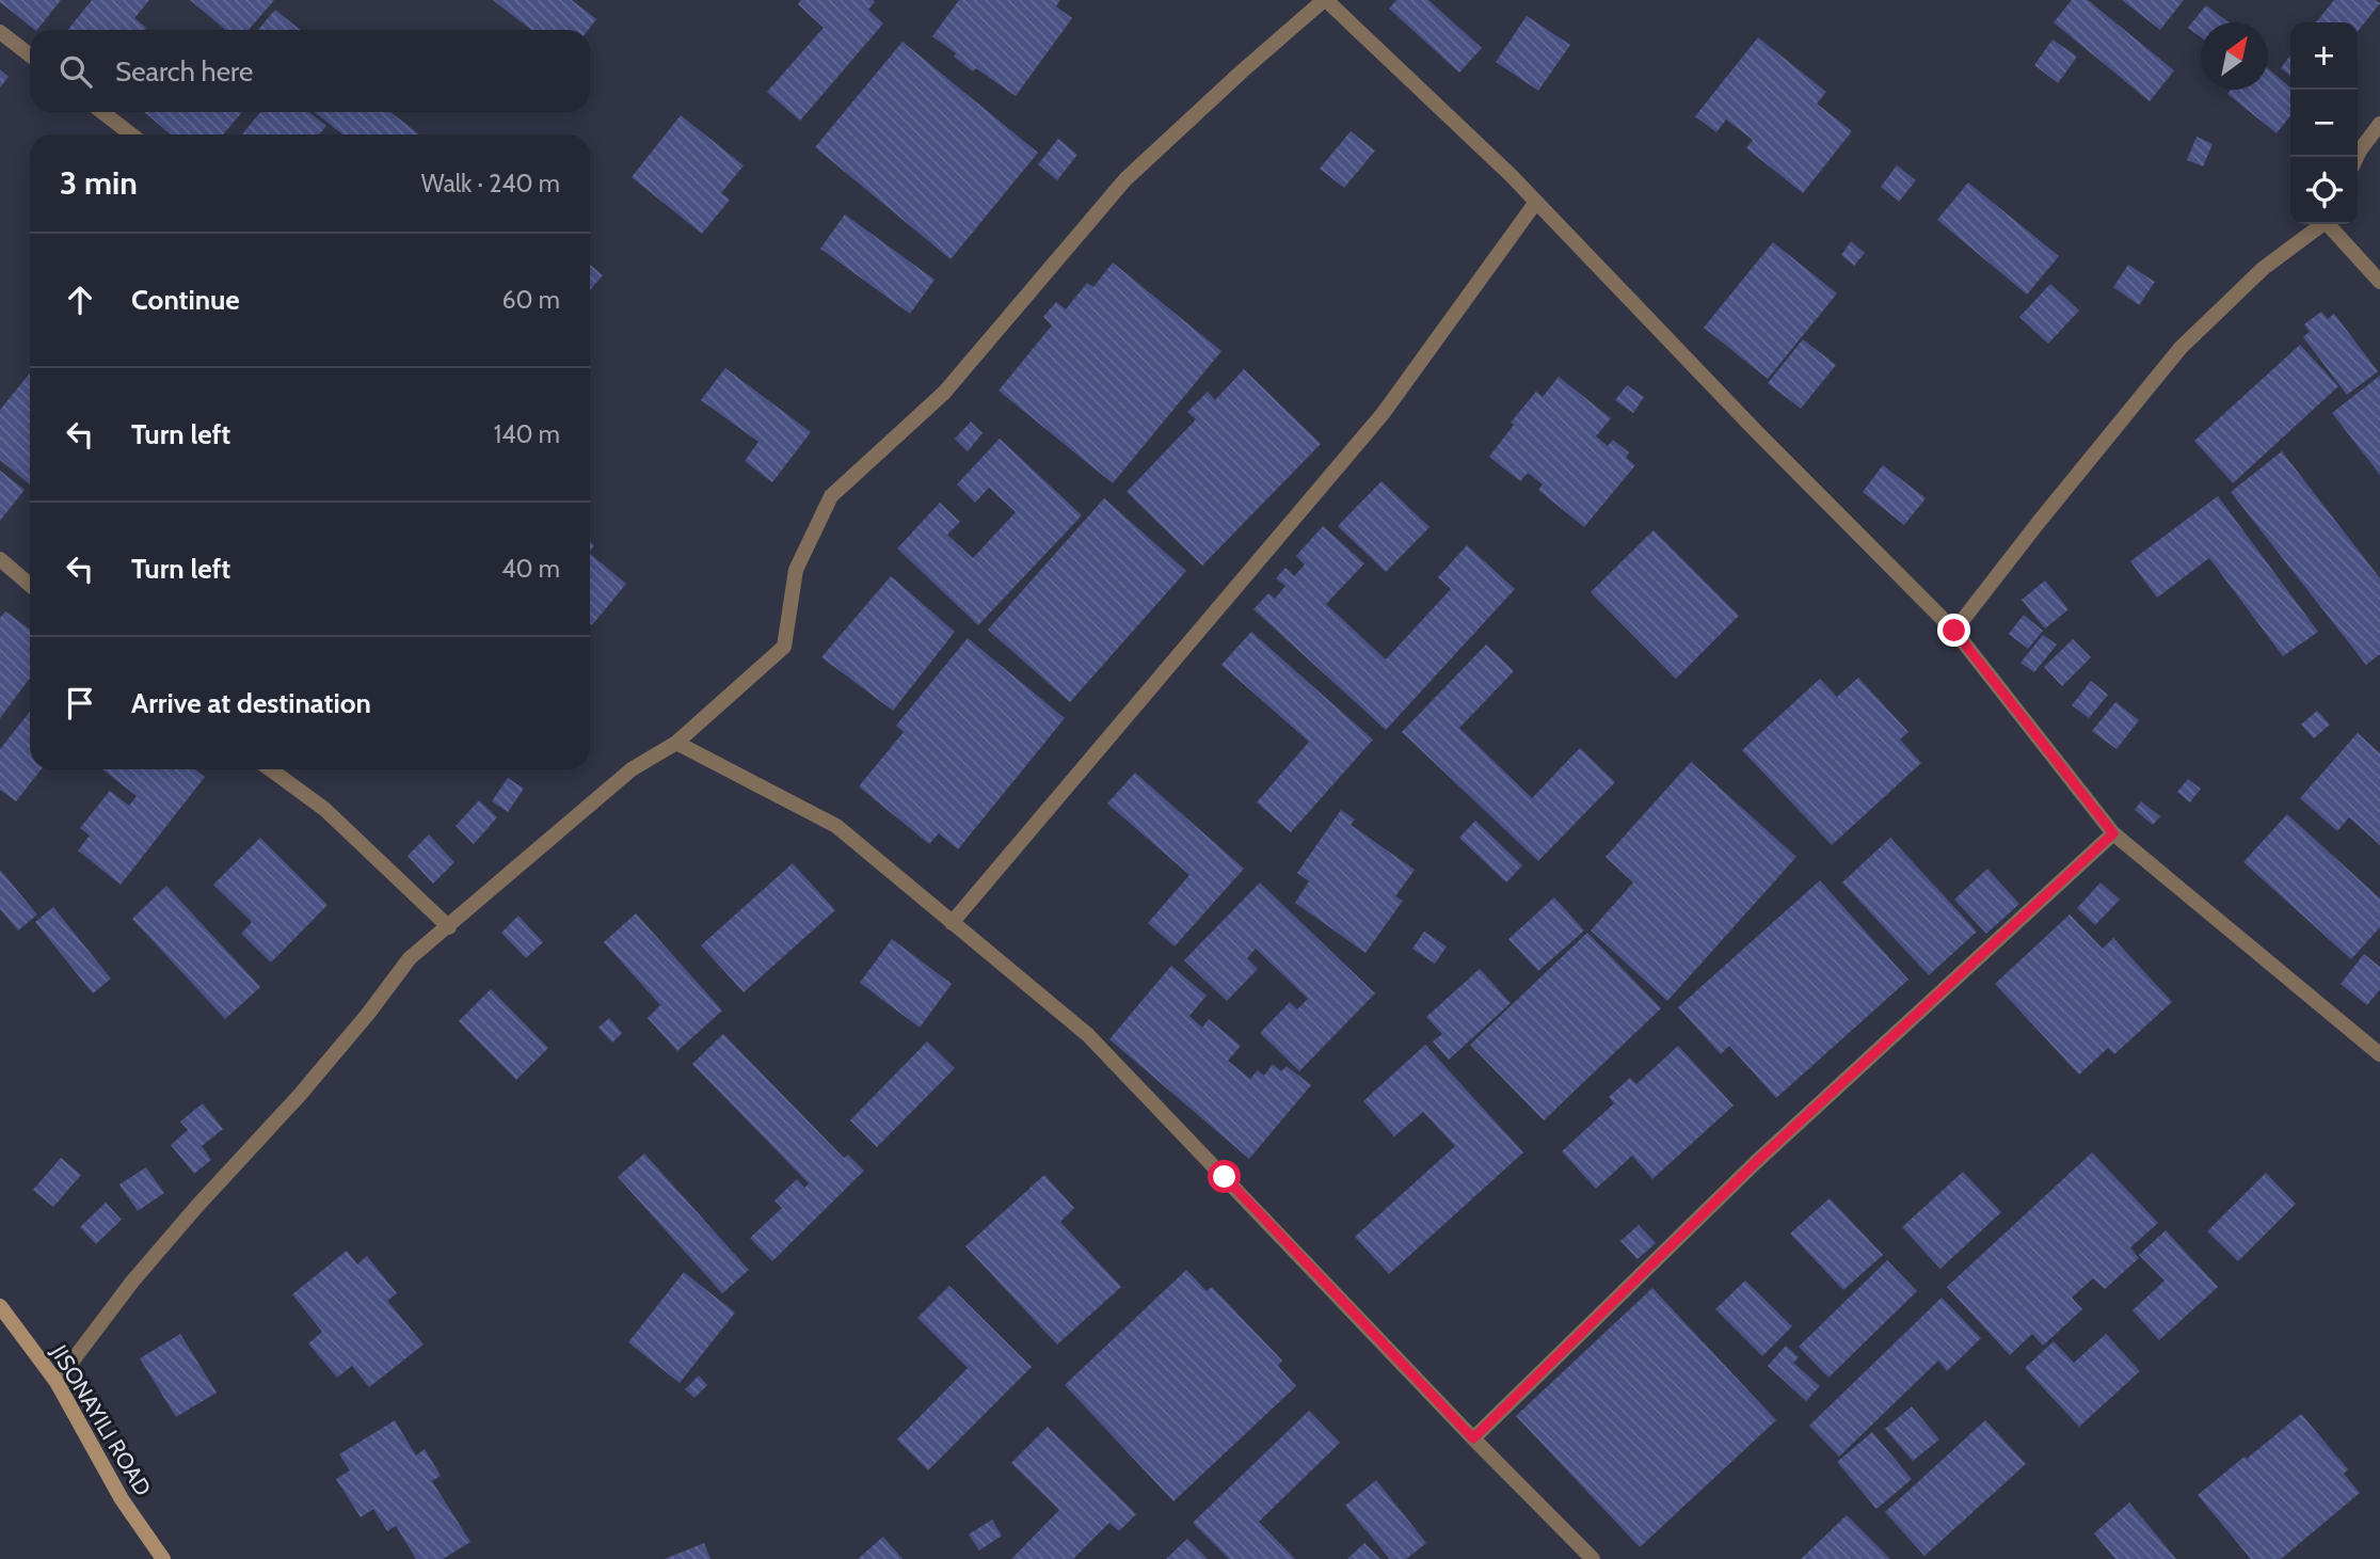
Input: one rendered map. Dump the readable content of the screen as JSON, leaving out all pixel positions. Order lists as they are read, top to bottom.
{
  "streets": {
    "street": ["JISONAYILI ROAD"]
  },
  "north": "top right",
  "page": {
    "map_buttons": ["+", "−"],
    "search": "Search here",
    "heading": ["3 min", "Walk · 240 m"],
    "list": [
      ["Continue", "60 m"],
      ["Turn left", "140 m"],
      ["Turn left", "40 m"],
      "Arrive at destination"
    ]
  }
}
